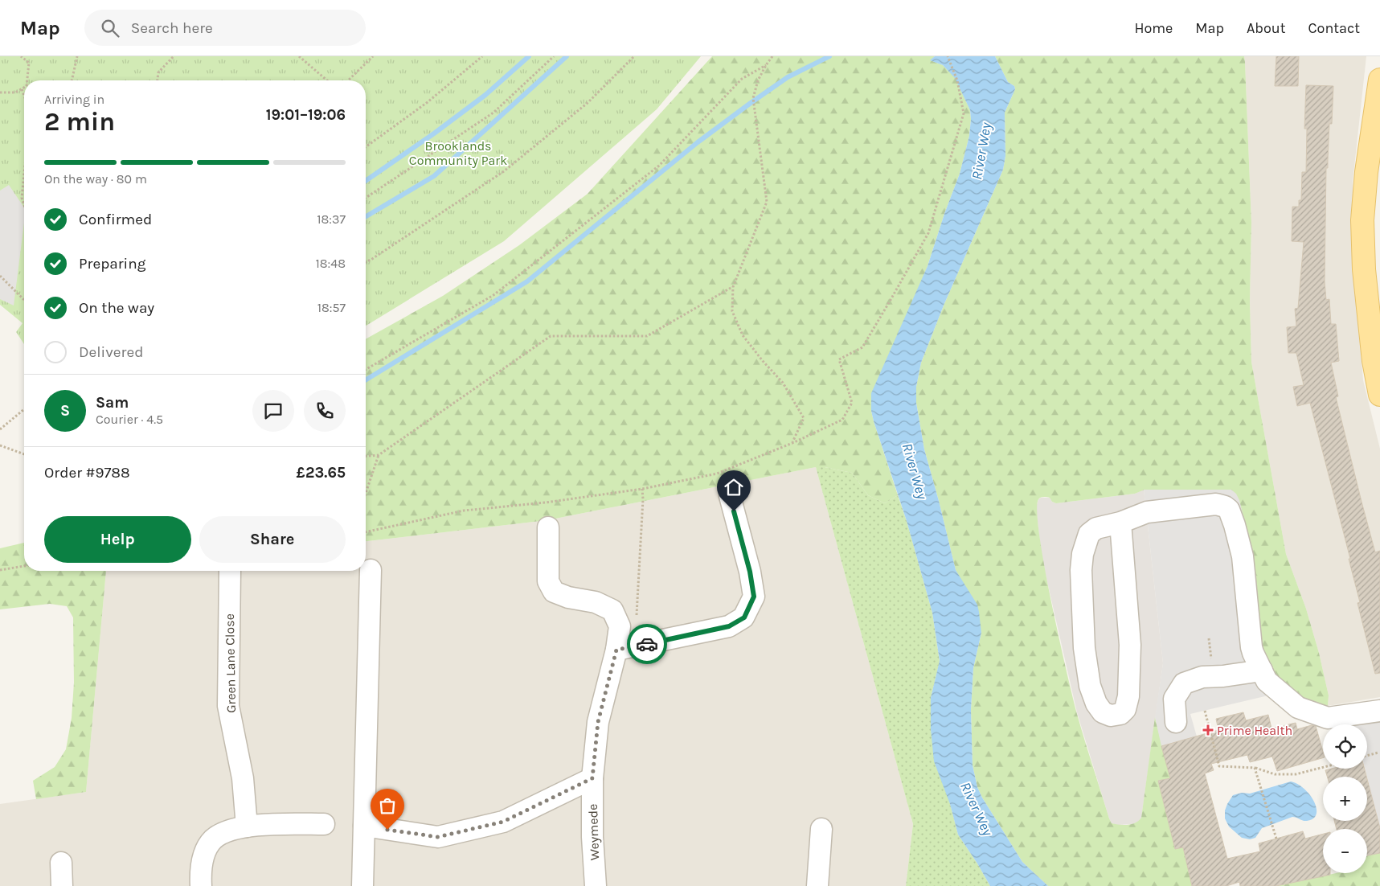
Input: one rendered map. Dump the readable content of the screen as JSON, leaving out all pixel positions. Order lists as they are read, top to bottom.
{
  "streets": {
    "street": ["Green Lane Close", "Weymede"]
  },
  "water": ["River Wey"],
  "parks": ["Brooklands Community Park"],
  "places": {
    "health": ["Prime Health"]
  },
  "page": {
    "header": "Map",
    "search": "Search here",
    "nav": [
      "Home",
      "Map",
      "About",
      "Contact"
    ],
    "heading": ["2 min", "Arriving in", "19:01–19:06"],
    "panel": [
      "Sam",
      "Courier · 4.5",
      "Order #9788",
      "£23.65"
    ],
    "bar": "On the way · 80 m",
    "list": [
      ["Confirmed", "18:37"],
      ["Preparing", "18:48"],
      ["On the way", "18:57"],
      "Delivered"
    ],
    "round": "S",
    "buttons": ["Help", "Share"],
    "map_buttons": ["+", "−"]
  }
}
